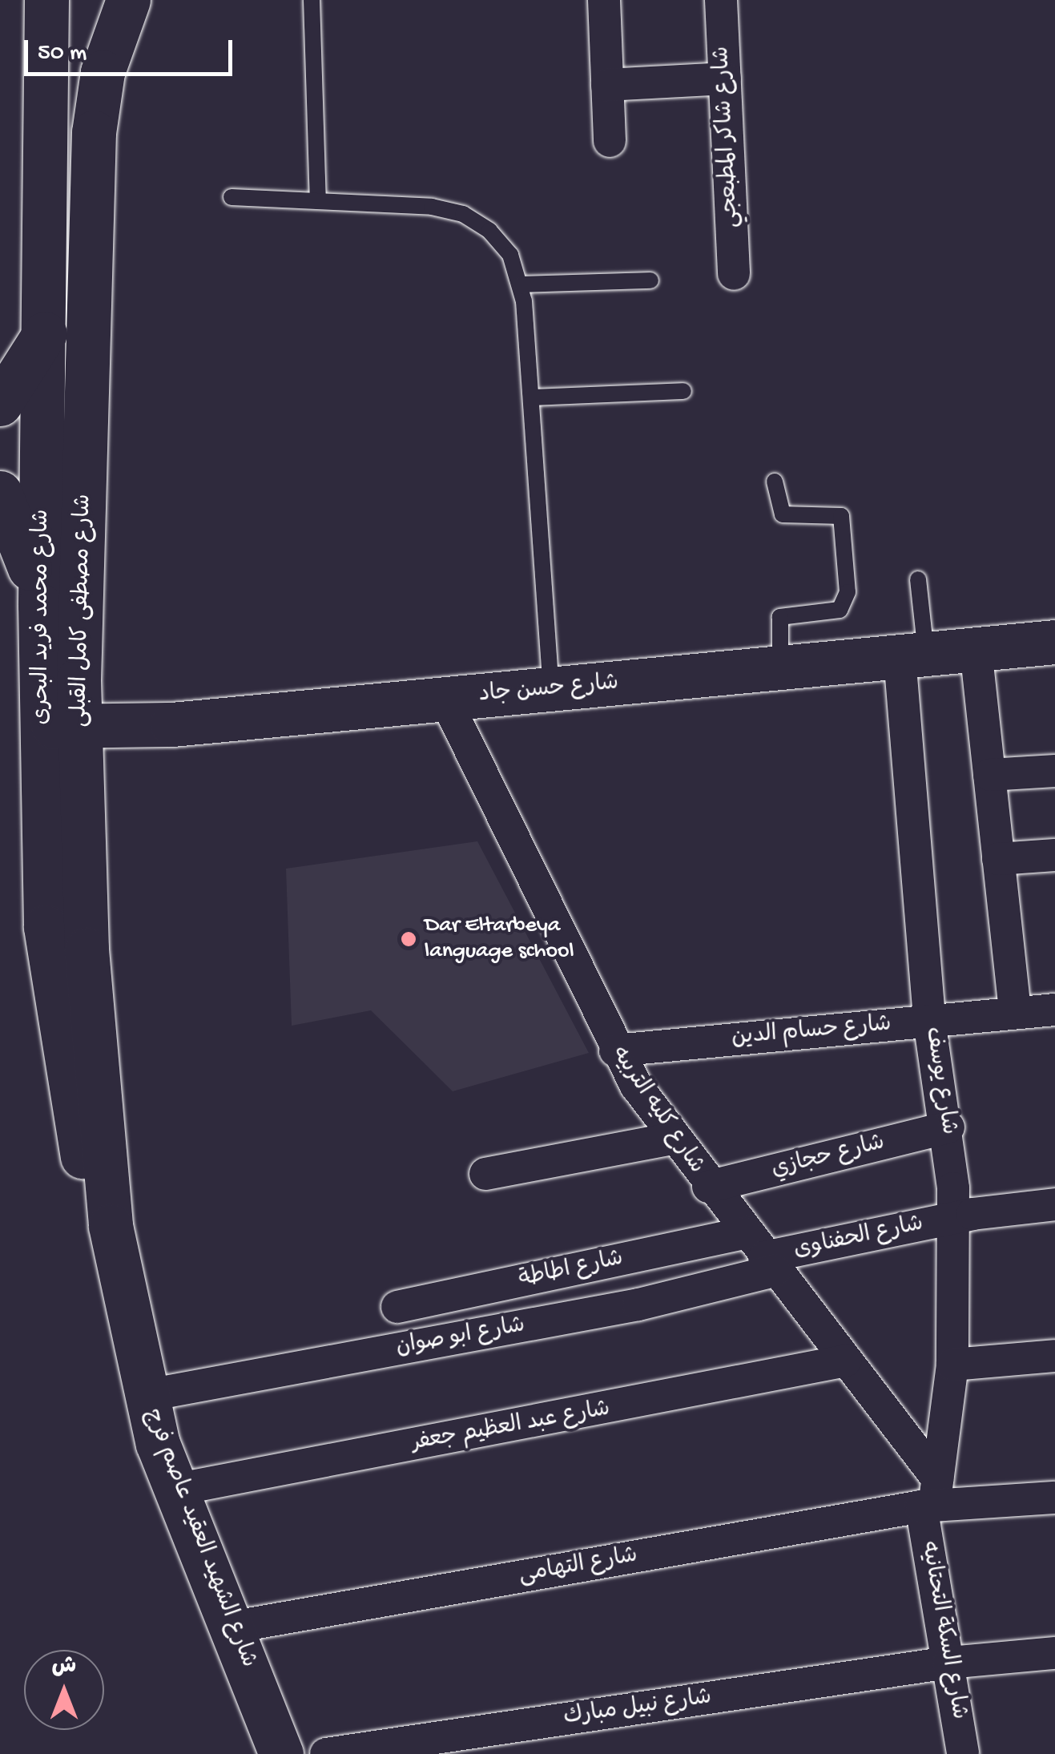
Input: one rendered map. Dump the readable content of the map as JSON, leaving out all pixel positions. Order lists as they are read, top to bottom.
{
  "streets": {
    "main road": [
      "شارع مصطفى كامل القبلى",
      "شارع محمد فريد البحرى",
      "شارع حسن جاد",
      "شارع الشهيد العقيد عاصم فرج"
    ],
    "street": [
      "شارع شاكر المطبعجي",
      "شارع حسام الدين",
      "شارع يوسف",
      "شارع كليه التربيه",
      "شارع حجازي",
      "شارع الحفناوى",
      "شارع اطاطة",
      "شارع ابو صوان",
      "شارع عبد العظيم جعفر",
      "شارع التهامى",
      "شارع السكة التحتانيه",
      "شارع نبيل مبارك"
    ]
  },
  "crossings": [
    ["شارع مصطفى كامل القبلى", "شارع محمد فريد البحرى"],
    ["شارع مصطفى كامل القبلى", "شارع حسن جاد"],
    ["شارع محمد فريد البحرى", "شارع حسن جاد"],
    ["شارع محمد فريد البحرى", "شارع الشهيد العقيد عاصم فرج"],
    ["شارع حسن جاد", "شارع يوسف"],
    ["شارع حسن جاد", "شارع كليه التربيه"],
    ["شارع حسام الدين", "شارع يوسف"],
    ["شارع حسام الدين", "شارع كليه التربيه"],
    ["شارع يوسف", "شارع كليه التربيه"],
    ["شارع يوسف", "شارع حجازي"],
    ["شارع يوسف", "شارع الحفناوى"],
    ["شارع يوسف", "شارع التهامى"],
    ["شارع يوسف", "شارع السكة التحتانيه"],
    ["شارع كليه التربيه", "شارع حجازي"],
    ["شارع كليه التربيه", "شارع الحفناوى"],
    ["شارع كليه التربيه", "شارع اطاطة"],
    ["شارع كليه التربيه", "شارع ابو صوان"],
    ["شارع كليه التربيه", "شارع عبد العظيم جعفر"],
    ["شارع كليه التربيه", "شارع التهامى"],
    ["شارع كليه التربيه", "شارع السكة التحتانيه"],
    ["شارع الحفناوى", "شارع اطاطة"],
    ["شارع الحفناوى", "شارع ابو صوان"],
    ["شارع اطاطة", "شارع ابو صوان"],
    ["شارع ابو صوان", "شارع الشهيد العقيد عاصم فرج"],
    ["شارع عبد العظيم جعفر", "شارع الشهيد العقيد عاصم فرج"],
    ["شارع الشهيد العقيد عاصم فرج", "شارع التهامى"],
    ["شارع التهامى", "شارع السكة التحتانيه"],
    ["شارع السكة التحتانيه", "شارع نبيل مبارك"]
  ],
  "places": ["Dar Eltarbeya language school"],
  "scale_bar": "50 m",
  "north": "top"
}
